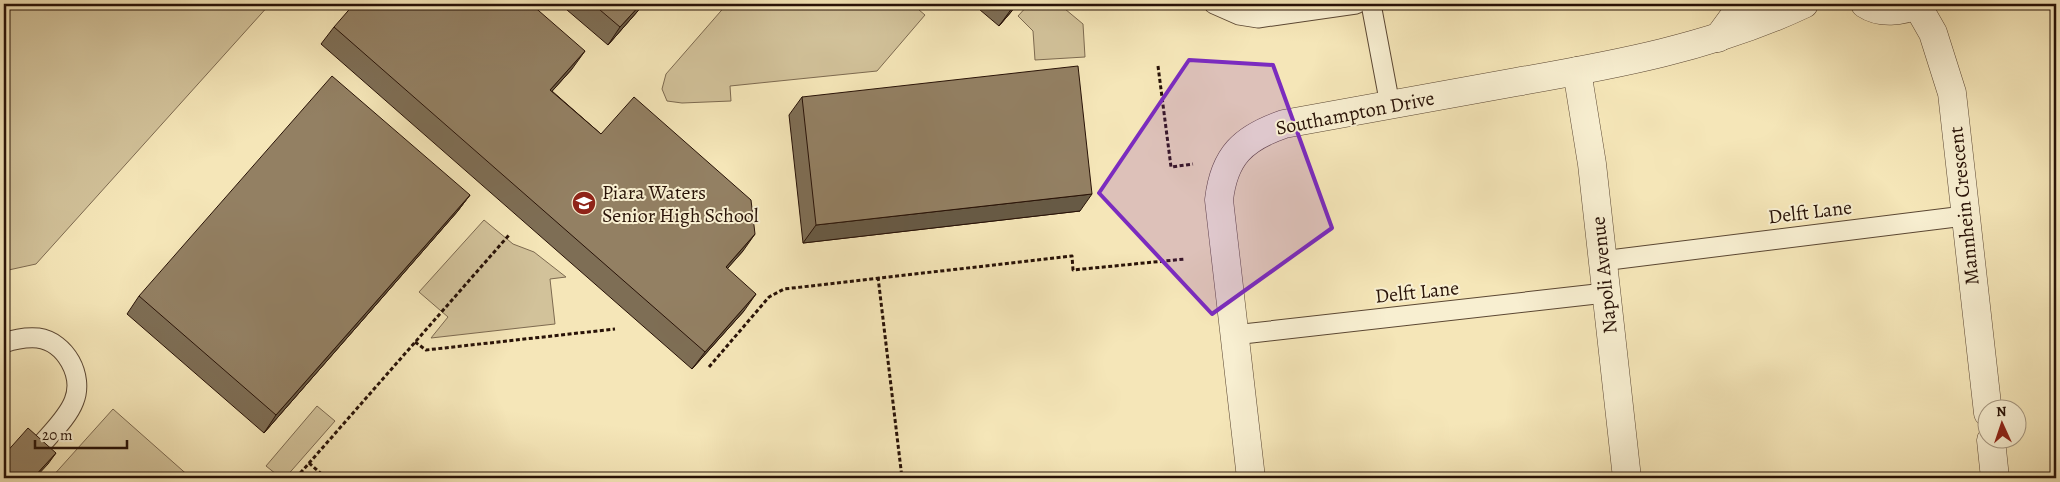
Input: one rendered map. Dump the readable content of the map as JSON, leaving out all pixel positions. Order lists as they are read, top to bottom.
{
  "streets": {
    "street": ["Southampton Drive", "Mannhein Crescent", "Napoli Avenue"],
    "lane": ["Delft Lane"]
  },
  "crossings": [
    ["Southampton Drive", "Delft Lane"],
    ["Southampton Drive", "Napoli Avenue"],
    ["Mannhein Crescent", "Delft Lane"],
    ["Delft Lane", "Napoli Avenue"]
  ],
  "places": {
    "school or university": ["Piara Waters Senior High School"]
  },
  "scale_bar": "20 m",
  "north": "top"
}
